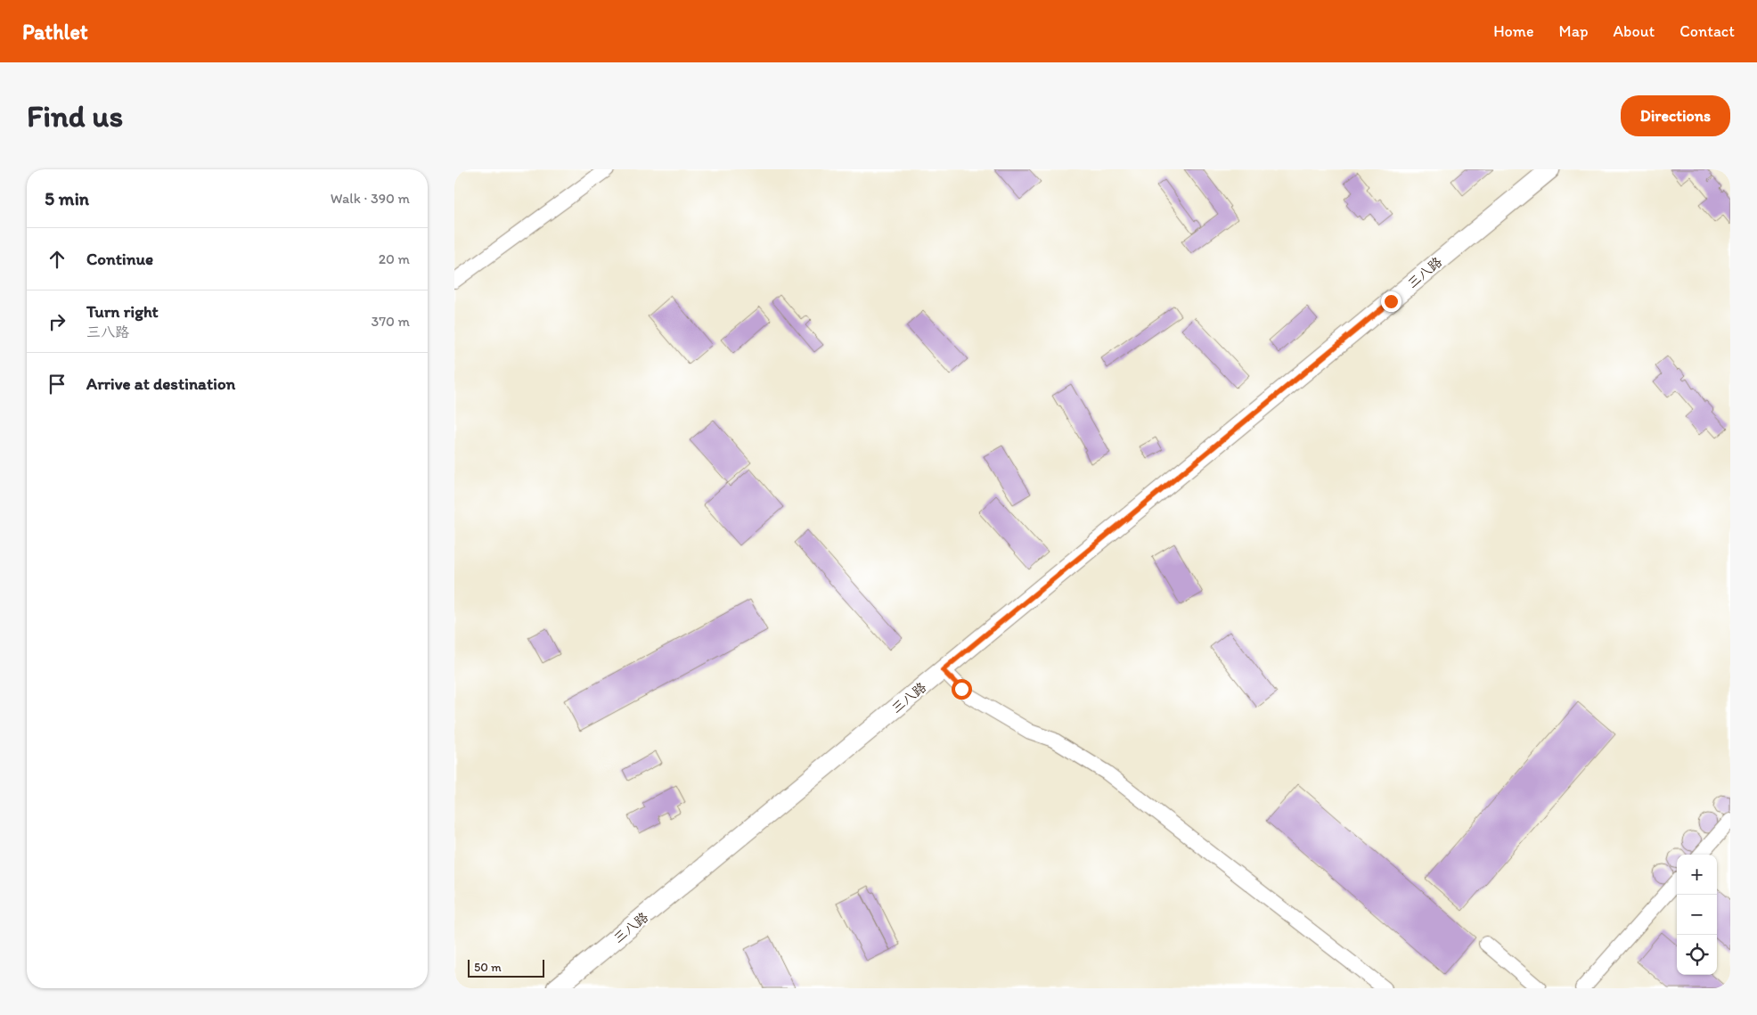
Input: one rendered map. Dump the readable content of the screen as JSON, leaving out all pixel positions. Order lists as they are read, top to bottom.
{
  "streets": {
    "main road": ["三八路"]
  },
  "scale_bar": "50 m",
  "page": {
    "header": "Pathlet",
    "nav": [
      "Home",
      "Map",
      "About",
      "Contact"
    ],
    "buttons": "Directions",
    "title": "Find us",
    "heading": ["5 min", "Walk · 390 m"],
    "list": [
      ["Continue", "20 m"],
      ["Turn right", "三八路", "370 m"],
      "Arrive at destination"
    ],
    "map_buttons": ["+", "−"],
    "scale": "50 m"
  }
}
